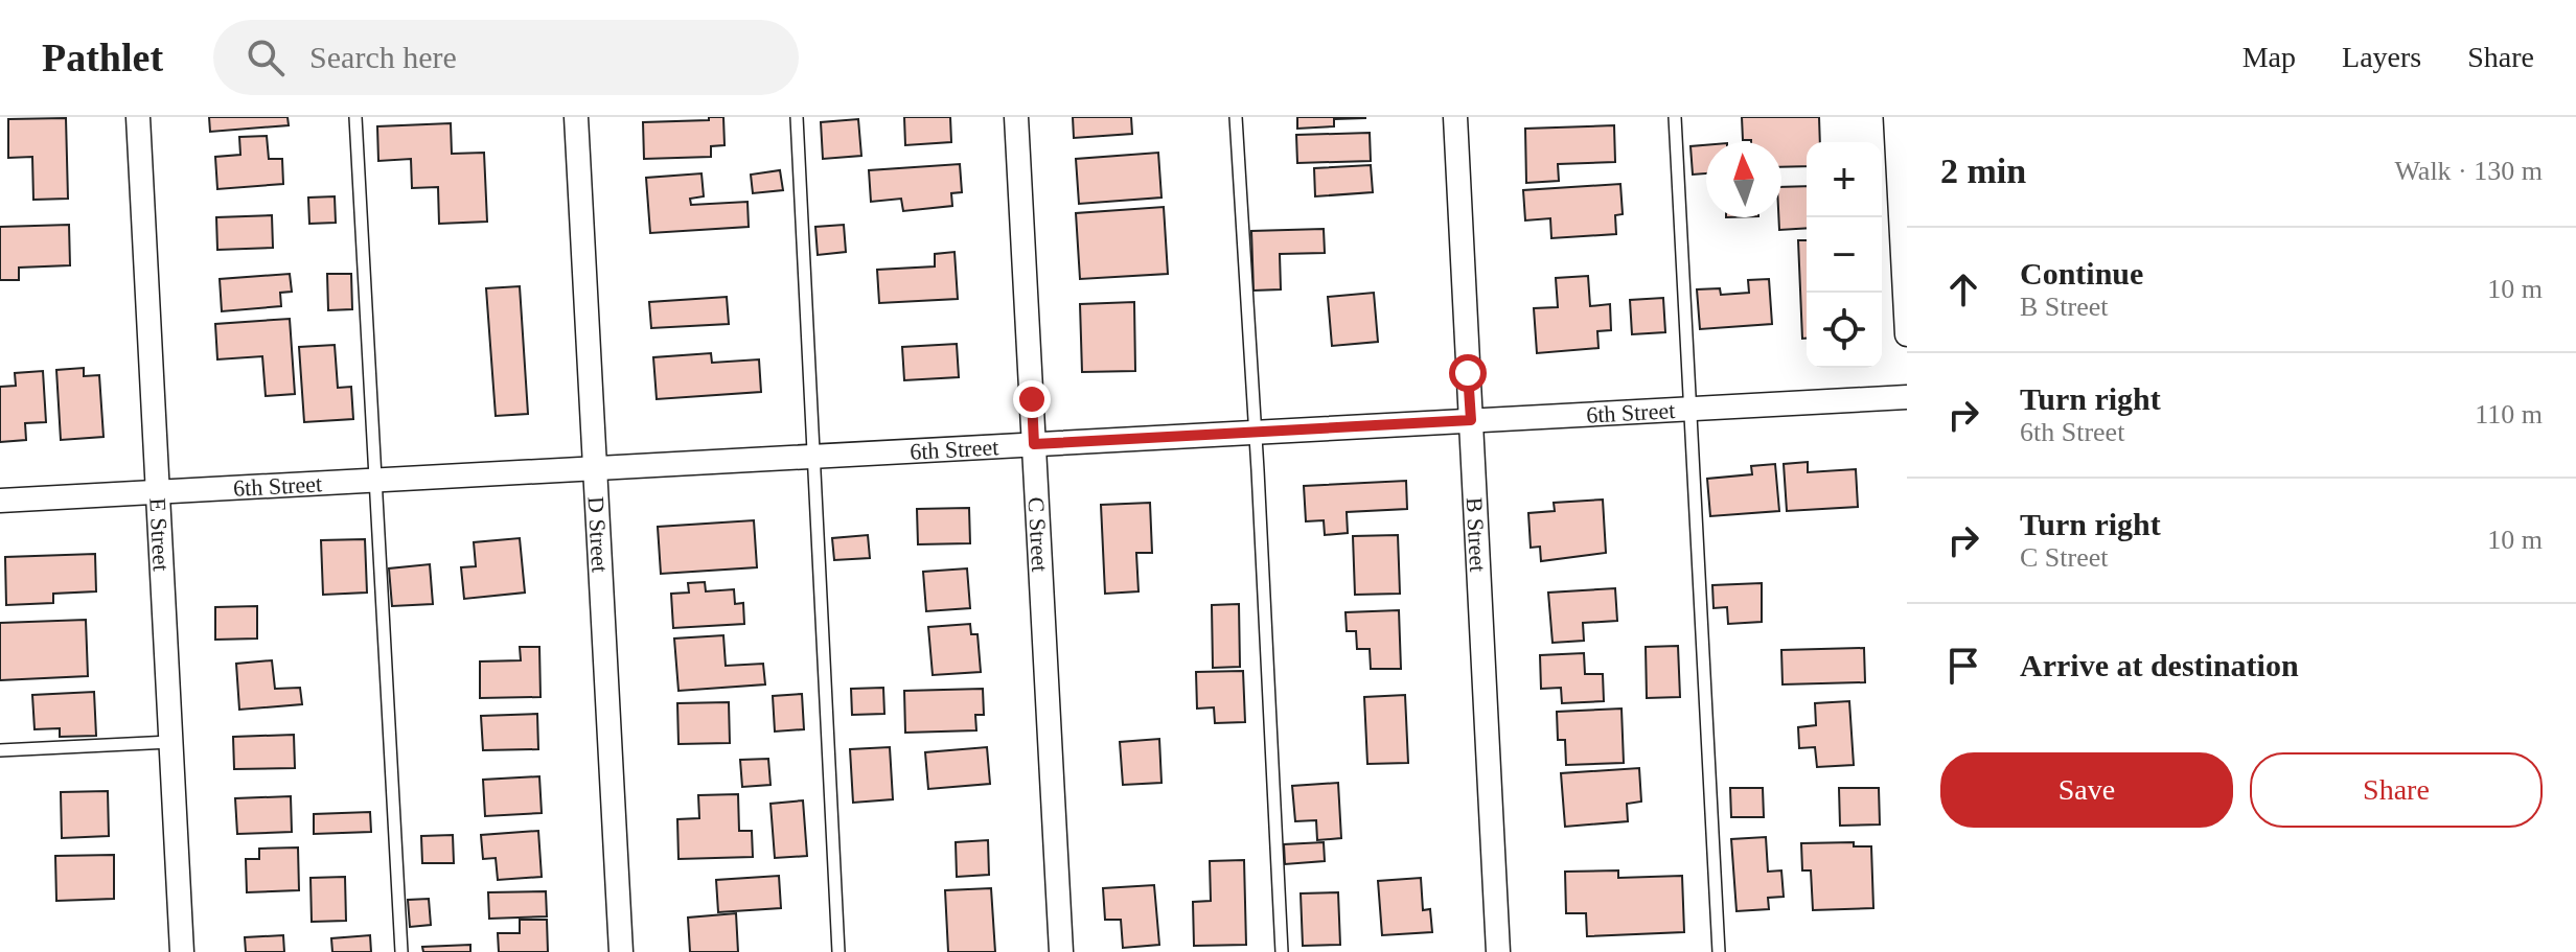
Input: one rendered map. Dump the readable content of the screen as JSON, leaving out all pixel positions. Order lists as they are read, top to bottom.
{
  "streets": {
    "street": [
      "6th Street",
      "C Street",
      "B Street",
      "E Street",
      "D Street"
    ]
  },
  "crossings": [
    ["6th Street", "C Street"],
    ["6th Street", "B Street"],
    ["6th Street", "E Street"],
    ["6th Street", "D Street"]
  ],
  "north": "top",
  "page": {
    "header": "Pathlet",
    "search": "Search here",
    "nav": ["Map", "Layers", "Share"],
    "heading": ["2 min", "Walk · 130 m"],
    "map_buttons": ["+", "−"],
    "list": [
      ["Continue", "B Street", "10 m"],
      ["Turn right", "6th Street", "110 m"],
      ["Turn right", "C Street", "10 m"],
      "Arrive at destination"
    ],
    "buttons": ["Save", "Share"]
  }
}
